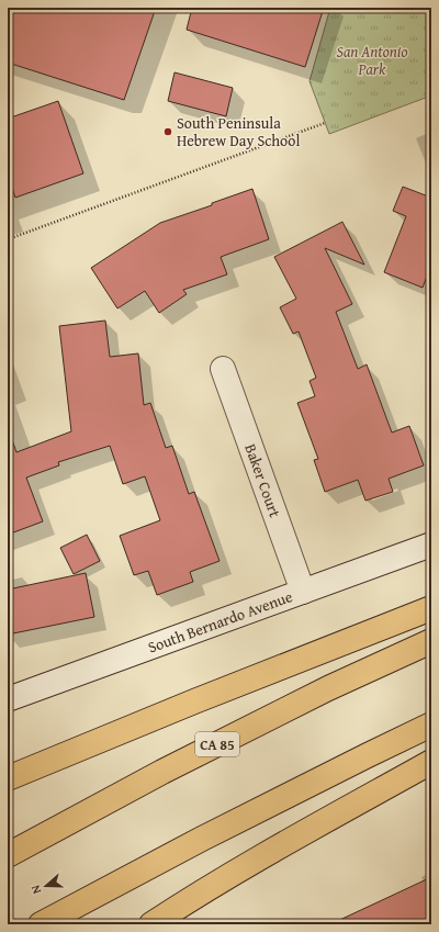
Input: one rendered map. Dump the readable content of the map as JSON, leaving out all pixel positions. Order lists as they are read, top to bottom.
{
  "streets": {
    "highway": ["CA 85"],
    "street": ["Baker Court", "South Bernardo Avenue"]
  },
  "crossings": [
    ["Baker Court", "South Bernardo Avenue"]
  ],
  "parks": ["San Antonio Park"],
  "places": ["South Peninsula Hebrew Day School"],
  "north": "left"
}
